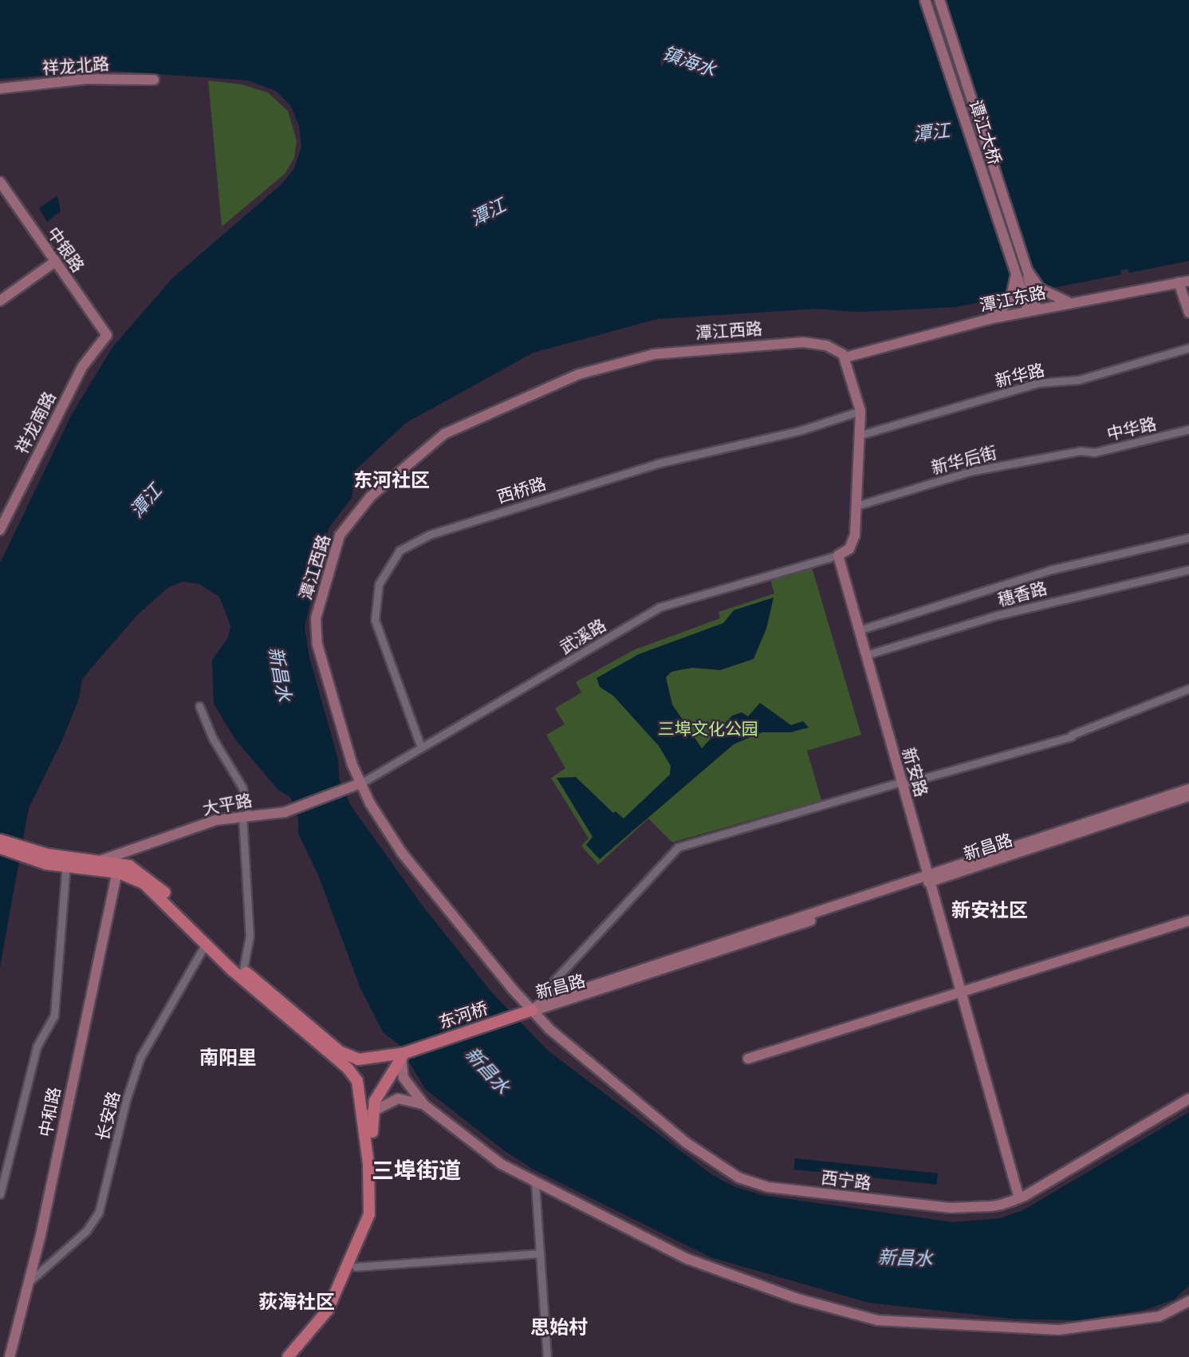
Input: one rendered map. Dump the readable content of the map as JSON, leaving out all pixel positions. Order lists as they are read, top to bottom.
{
  "streets": {
    "main road": ["东河桥"],
    "street": [
      "祥龙北路",
      "谭江大桥",
      "中银路",
      "潭江东路",
      "潭江西路",
      "新华路",
      "祥龙南路",
      "中华路",
      "新华后街",
      "西桥路",
      "穗香路",
      "武溪路",
      "新安路",
      "大平路",
      "新昌路",
      "中和路",
      "长安路",
      "西宁路"
    ]
  },
  "crossings": [
    ["谭江大桥", "潭江东路"],
    ["中银路", "祥龙南路"],
    ["潭江东路", "潭江西路"],
    ["潭江西路", "武溪路"],
    ["潭江西路", "大平路"],
    ["潭江西路", "新昌路"],
    ["潭江西路", "东河桥"],
    ["潭江西路", "西宁路"],
    ["中华路", "新华后街"],
    ["西桥路", "武溪路"],
    ["穗香路", "新安路"],
    ["武溪路", "新安路"],
    ["武溪路", "大平路"],
    ["新安路", "新昌路"],
    ["新安路", "西宁路"],
    ["大平路", "东河桥"],
    ["新昌路", "东河桥"],
    ["新昌路", "西宁路"],
    ["东河桥", "西宁路"],
    ["中和路", "长安路"]
  ],
  "districts": [
    "东河社区",
    "新安社区",
    "南阳里",
    "三埠街道",
    "荻海社区",
    "思始村"
  ],
  "water": ["镇海水", "潭江", "新昌水"],
  "parks": ["三埠文化公园"]
}
